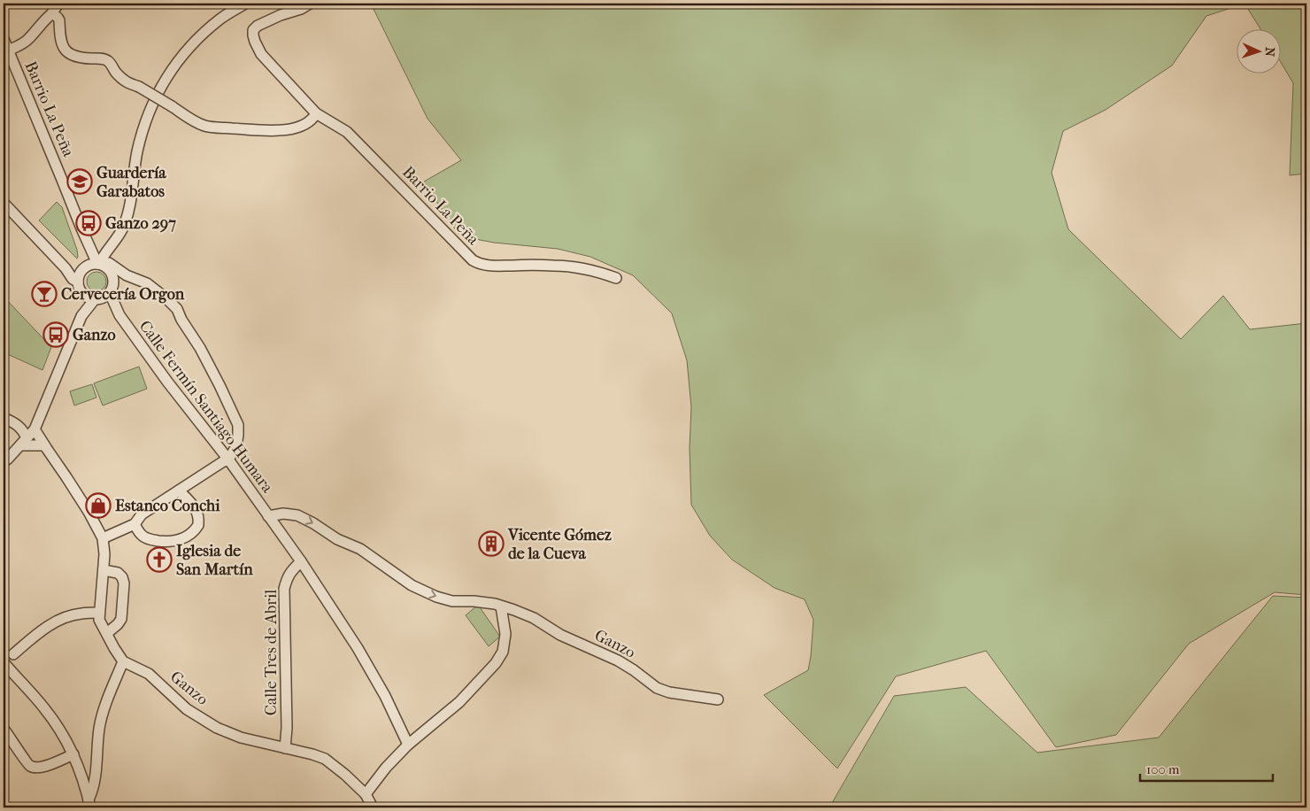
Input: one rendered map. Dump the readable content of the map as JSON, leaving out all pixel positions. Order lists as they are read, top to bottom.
{
  "streets": {
    "street": [
      "Barrio La Peña",
      "Calle Fermín Santiago Humara",
      "Ganzo",
      "Calle Tres de Abril"
    ]
  },
  "crossings": [
    ["Barrio La Peña", "Calle Fermín Santiago Humara"],
    ["Calle Fermín Santiago Humara", "Ganzo"],
    ["Calle Fermín Santiago Humara", "Calle Tres de Abril"],
    ["Ganzo", "Calle Tres de Abril"]
  ],
  "places": {
    "school or university": ["Guardería Garabatos"],
    "bus stop": ["Ganzo 297", "Ganzo"],
    "bar": ["Cervecería Orgon"],
    "shop": ["Estanco Conchi"],
    "building": ["Vicente Gómez de la Cueva"],
    "church": ["Iglesia de San Martín"]
  },
  "scale_bar": "100 m",
  "north": "right"
}
